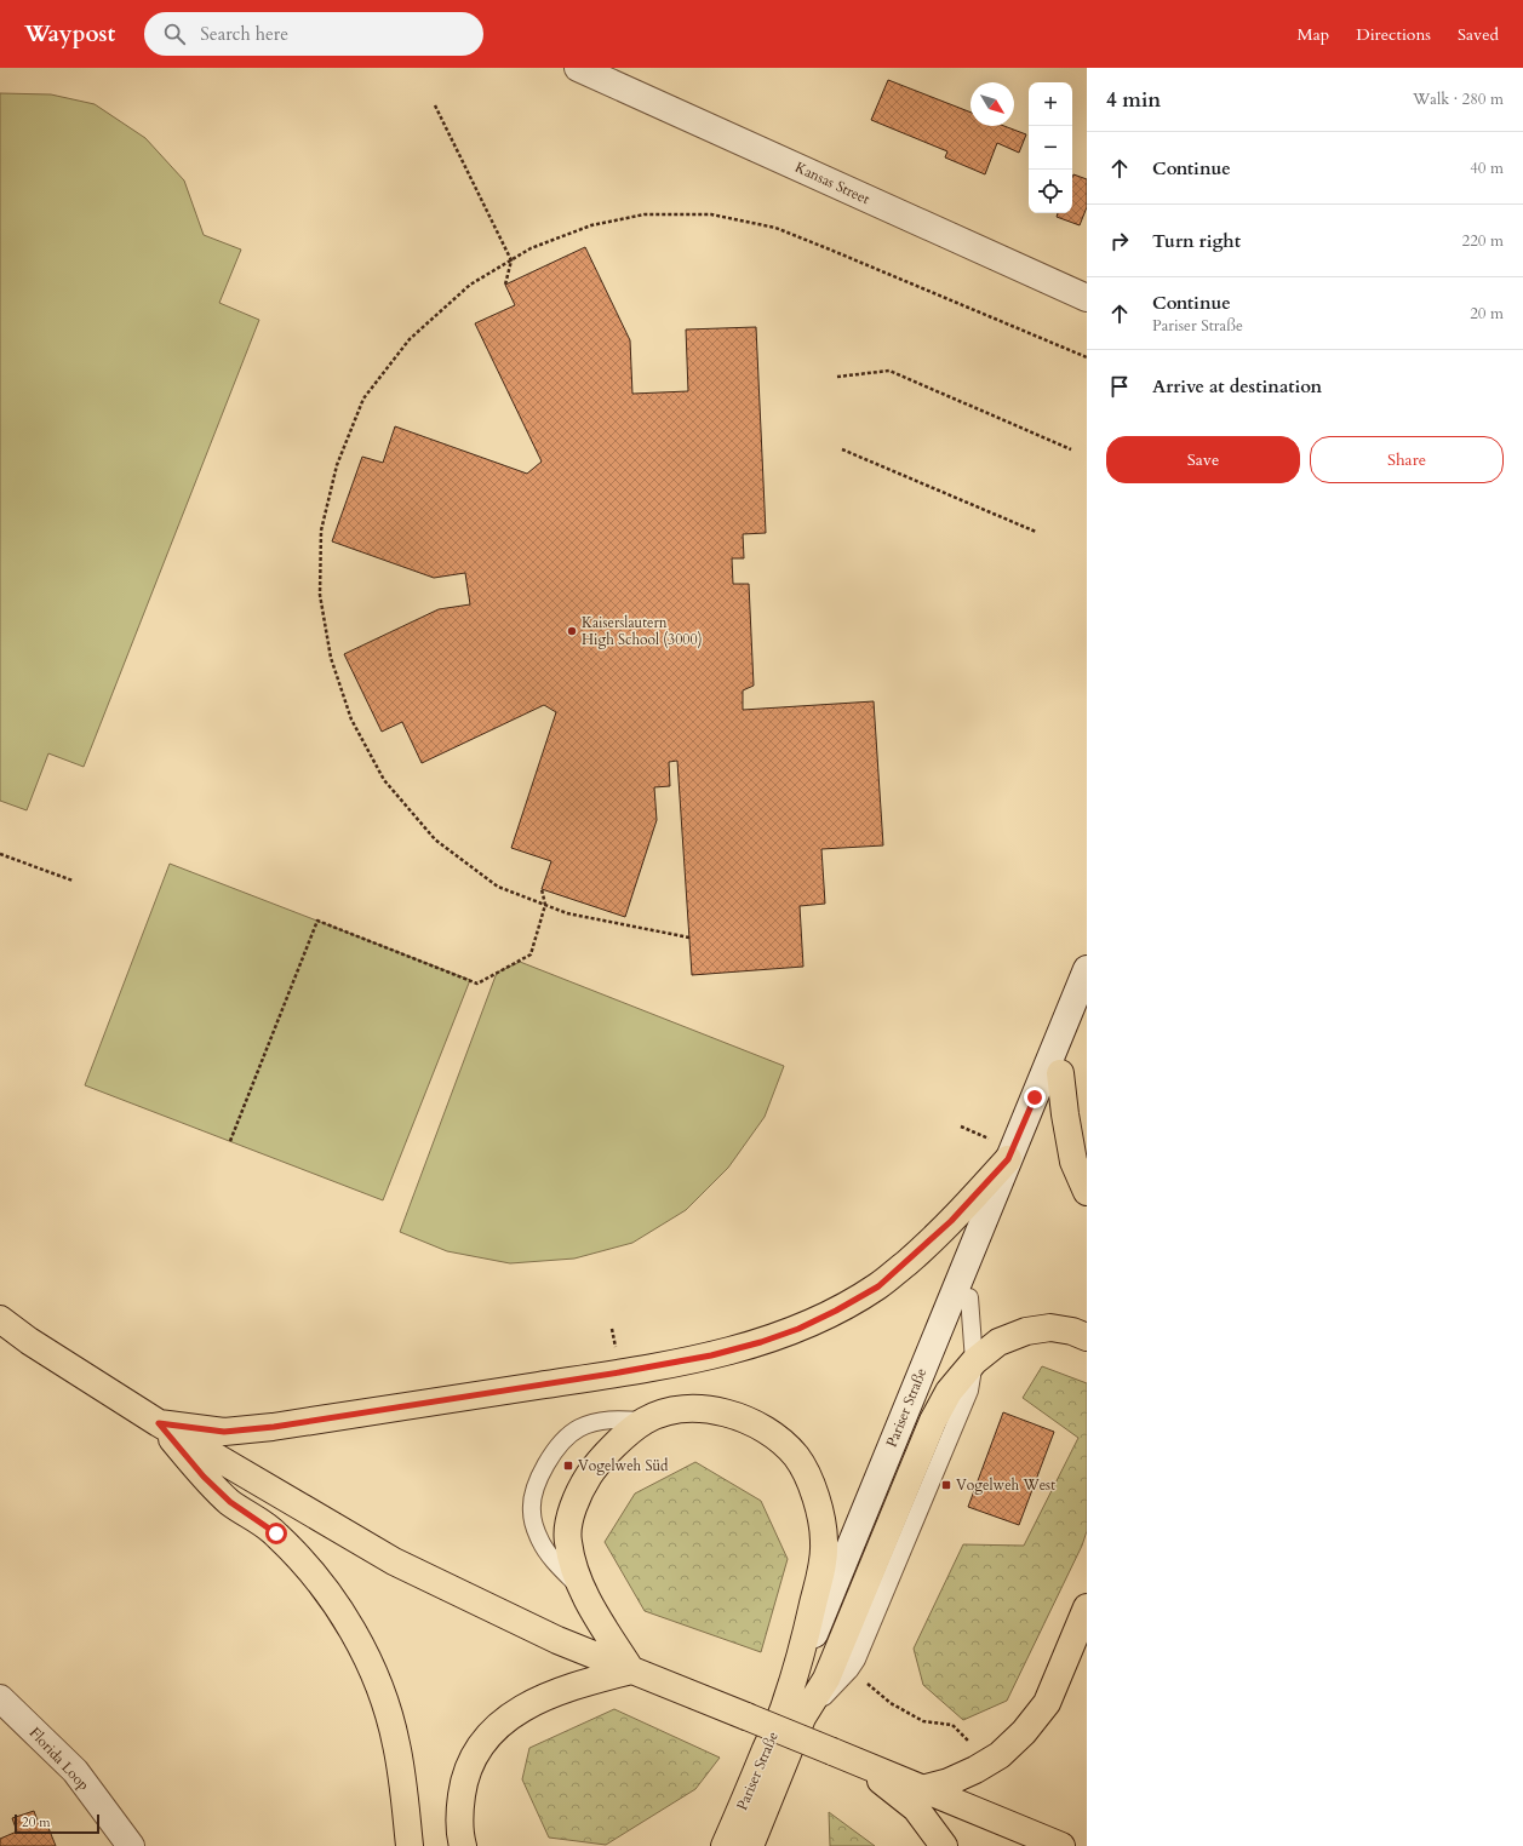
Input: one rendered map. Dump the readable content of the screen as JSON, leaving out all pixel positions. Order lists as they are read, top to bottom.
{
  "streets": {
    "main road": ["Kansas Street", "Pariser Straße", "Florida Loop"]
  },
  "places": {
    "other": ["Kaiserslautern High School (3000)"],
    "transit": ["Vogelweh Süd", "Vogelweh West"]
  },
  "scale_bar": "20 m",
  "north": "bottom right",
  "page": {
    "header": "Waypost",
    "search": "Search here",
    "nav": ["Map", "Directions", "Saved"],
    "heading": ["4 min", "Walk · 280 m"],
    "map_buttons": ["+", "−"],
    "list": [
      ["Continue", "40 m"],
      ["Turn right", "220 m"],
      ["Continue", "Pariser Straße", "20 m"],
      "Arrive at destination"
    ],
    "buttons": ["Save", "Share"],
    "scale": "20 m"
  }
}
